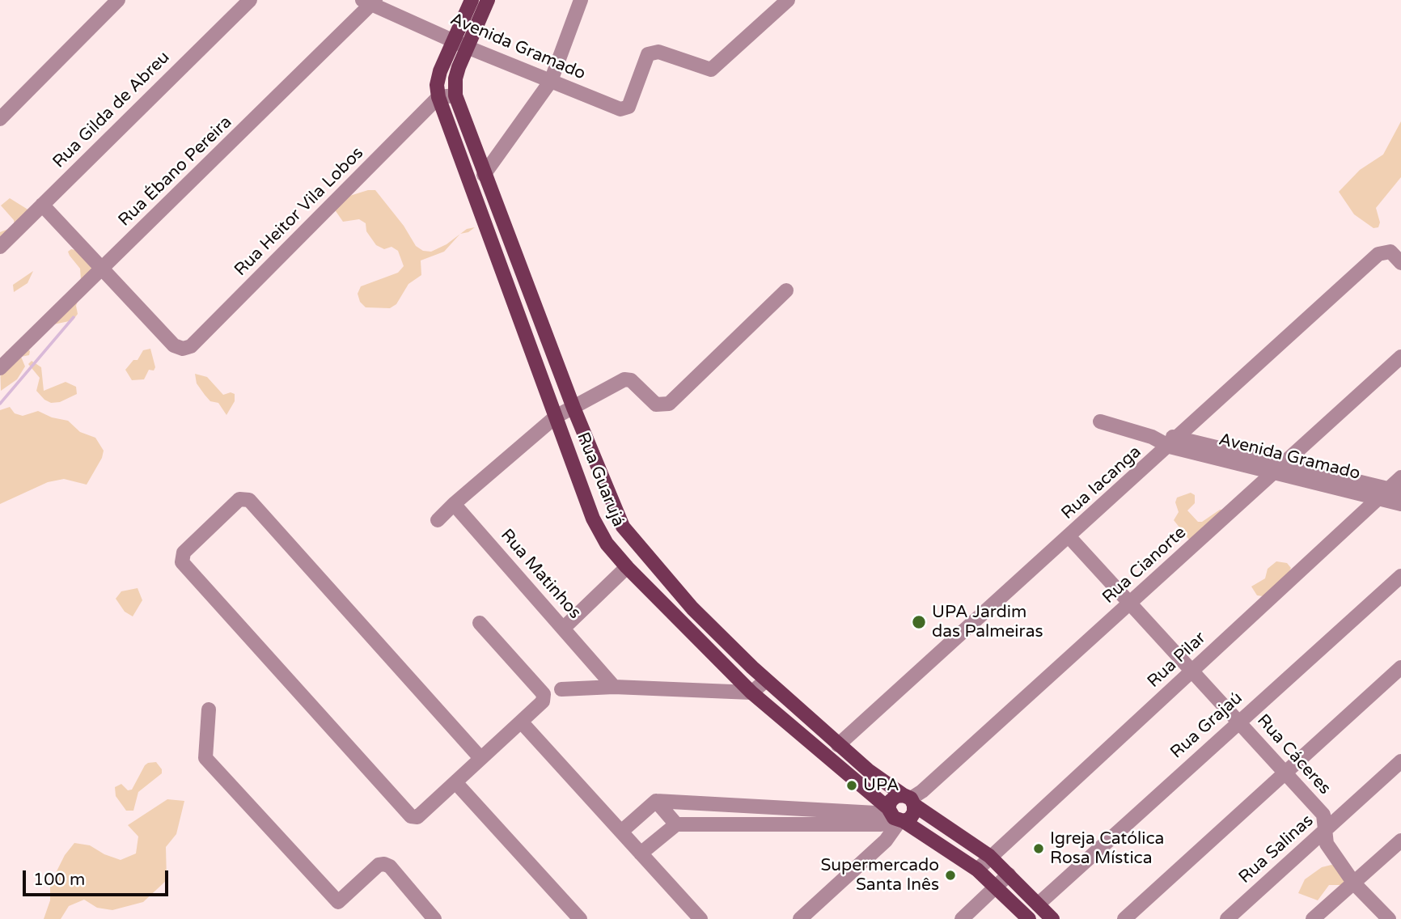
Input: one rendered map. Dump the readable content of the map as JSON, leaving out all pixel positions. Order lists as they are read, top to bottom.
{
  "streets": {
    "main road": ["Rua Guarujá"],
    "street": [
      "Avenida Gramado",
      "Rua Gilda de Abreu",
      "Rua Ébano Pereira",
      "Rua Heitor Vila Lobos",
      "Rua Iacanga",
      "Rua Cianorte",
      "Rua Matinhos",
      "Rua Pilar",
      "Rua Grajaú",
      "Rua Cáceres",
      "Rua Salinas"
    ]
  },
  "crossings": [
    ["Avenida Gramado", "Rua Ébano Pereira"],
    ["Avenida Gramado", "Rua Iacanga"],
    ["Avenida Gramado", "Rua Cianorte"],
    ["Avenida Gramado", "Rua Pilar"],
    ["Rua Ébano Pereira", "Rua Heitor Vila Lobos"],
    ["Rua Heitor Vila Lobos", "Rua Guarujá"],
    ["Rua Guarujá", "Rua Iacanga"],
    ["Rua Guarujá", "Rua Cianorte"],
    ["Rua Guarujá", "Rua Pilar"],
    ["Rua Guarujá", "Rua Grajaú"],
    ["Rua Iacanga", "Rua Cáceres"],
    ["Rua Cianorte", "Rua Cáceres"],
    ["Rua Pilar", "Rua Cáceres"],
    ["Rua Grajaú", "Rua Cáceres"],
    ["Rua Cáceres", "Rua Salinas"]
  ],
  "places": [
    "UPA Jardim das Palmeiras",
    "UPA",
    "Igreja Católica Rosa Mística",
    "Supermercado Santa Inês"
  ],
  "scale_bar": "100 m"
}
